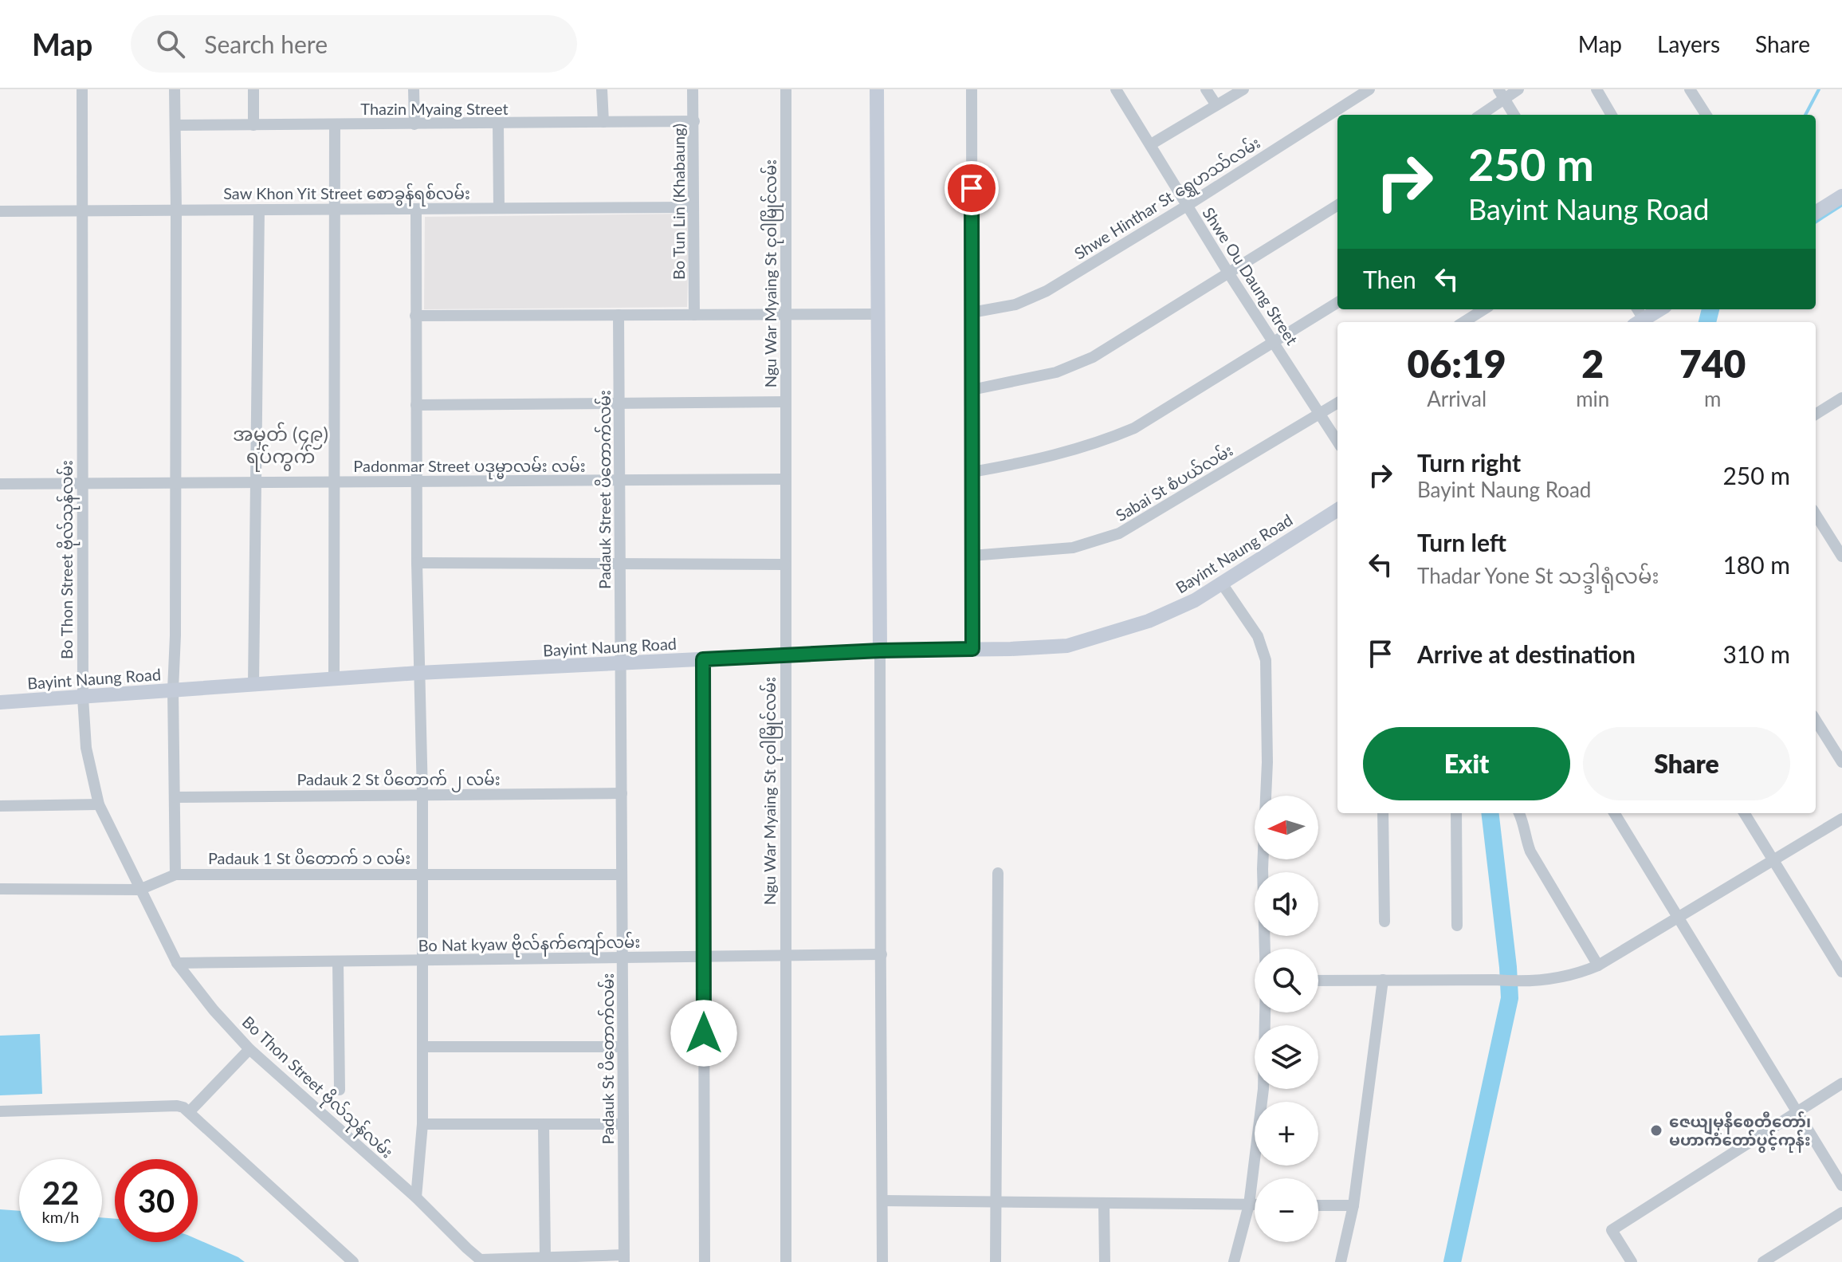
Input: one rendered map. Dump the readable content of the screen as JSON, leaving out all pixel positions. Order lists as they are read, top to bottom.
{
  "streets": {
    "main road": ["Bayint Naung Road"],
    "street": [
      "Thazin Myaing Street",
      "Saw Khon Yit Street စောခွန်ရစ်လမ်း",
      "Shwe Hinthar St ရွှေဟဿ်လမ်း",
      "Bo Tun Lin (Khabaung)",
      "Ngu War Myaing St ငုဝါမြိုင်လမ်း",
      "Shwe Ou Daung Street",
      "Padonmar Street ပဒုမ္မာလမ်း လမ်း",
      "Sabai St စံပယ်လမ်း",
      "Padauk Street ပိတောက်လမ်း",
      "Bo Thon Street ဗိုလ်သုန်လမ်း",
      "Padauk 2 St ပိတောက် ၂ လမ်း",
      "Padauk 1 St ပိတောက် ၁ လမ်း",
      "Bo Nat kyaw ဗိုလ်နက်ကျော်လမ်း",
      "Padauk St ပိတောက်လမ်း"
    ]
  },
  "crossings": [
    ["Thazin Myaing Street", "Bo Tun Lin (Khabaung)"],
    ["Saw Khon Yit Street စောခွန်ရစ်လမ်း", "Bo Tun Lin (Khabaung)"],
    ["Saw Khon Yit Street စောခွန်ရစ်လမ်း", "Bo Thon Street ဗိုလ်သုန်လမ်း"],
    ["Shwe Hinthar St ရွှေဟဿ်လမ်း", "Shwe Ou Daung Street"],
    ["Ngu War Myaing St ငုဝါမြိုင်လမ်း", "Padonmar Street ပဒုမ္မာလမ်း လမ်း"],
    ["Ngu War Myaing St ငုဝါမြိုင်လမ်း", "Bayint Naung Road"],
    ["Ngu War Myaing St ငုဝါမြိုင်လမ်း", "Bo Nat kyaw ဗိုလ်နက်ကျော်လမ်း"],
    ["Shwe Ou Daung Street", "Sabai St စံပယ်လမ်း"],
    ["Padonmar Street ပဒုမ္မာလမ်း လမ်း", "Padauk Street ပိတောက်လမ်း"],
    ["Padonmar Street ပဒုမ္မာလမ်း လမ်း", "Bo Thon Street ဗိုလ်သုန်လမ်း"],
    ["Padauk Street ပိတောက်လမ်း", "Bayint Naung Road"],
    ["Padauk Street ပိတောက်လမ်း", "Padauk St ပိတောက်လမ်း"],
    ["Bayint Naung Road", "Bo Thon Street ဗိုလ်သုန်လမ်း"],
    ["Bayint Naung Road", "Padauk St ပိတောက်လမ်း"],
    ["Bo Thon Street ဗိုလ်သုန်လမ်း", "Padauk 1 St ပိတောက် ၁ လမ်း"],
    ["Bo Thon Street ဗိုလ်သုန်လမ်း", "Bo Nat kyaw ဗိုလ်နက်ကျော်လမ်း"],
    ["Padauk 2 St ပိတောက် ၂ လမ်း", "Padauk St ပိတောက်လမ်း"],
    ["Padauk 1 St ပိတောက် ၁ လမ်း", "Padauk St ပိတောက်လမ်း"],
    ["Bo Nat kyaw ဗိုလ်နက်ကျော်လမ်း", "Padauk St ပိတောက်လမ်း"]
  ],
  "districts": ["အမှတ် (၄၉) ရပ်ကွက်"],
  "places": ["ဇေယျမုနိစေတီတော်၊ မဟာကံတော်ပွင့်ကုန်း"],
  "north": "left",
  "page": {
    "header": "Map",
    "search": "Search here",
    "nav": ["Map", "Layers", "Share"],
    "turn": ["250 m", "Bayint Naung Road"],
    "then": "Then",
    "eta": [
      "06:19",
      "Arrival",
      "2",
      "min",
      "740",
      "m"
    ],
    "list": [
      {
        "name": "Turn right",
        "note": "Bayint Naung Road",
        "value": "250 m"
      },
      {
        "name": "Turn left",
        "note": "Thadar Yone St သဒ္ဒါရုံလမ်း",
        "value": "180 m"
      },
      {
        "name": "Arrive at destination",
        "value": "310 m"
      }
    ],
    "buttons": ["Exit", "Share"],
    "map_buttons": ["+", "−"],
    "speed": "22 km/h",
    "limit": "30"
  }
}
